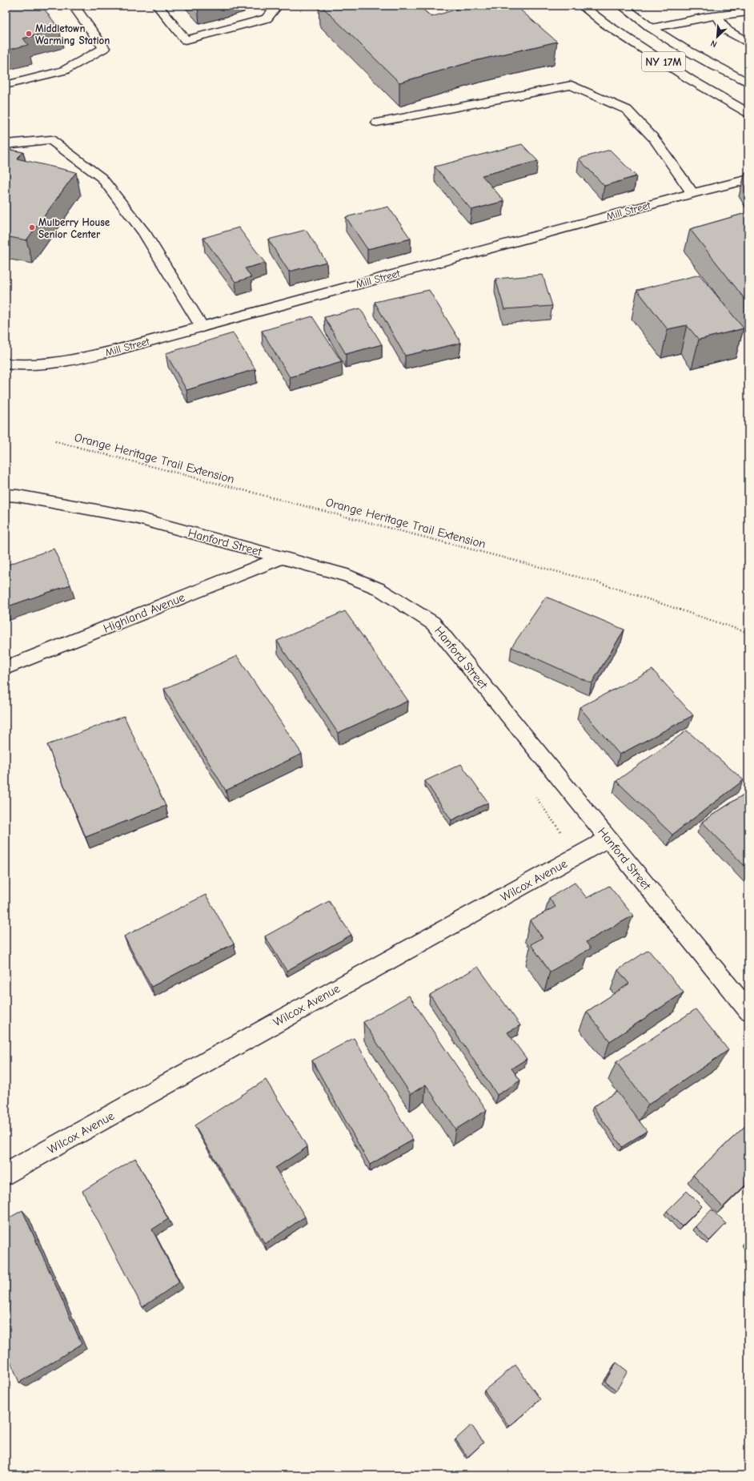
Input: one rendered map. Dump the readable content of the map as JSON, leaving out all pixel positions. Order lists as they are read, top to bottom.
{
  "streets": {
    "street": [
      "NY 17M",
      "Mill Street",
      "Hanford Street",
      "Highland Avenue",
      "Wilcox Avenue"
    ],
    "path": ["Orange Heritage Trail Extension"]
  },
  "crossings": [
    ["Hanford Street", "Highland Avenue"],
    ["Hanford Street", "Wilcox Avenue"]
  ],
  "places": ["Middletown Warming Station", "Mulberry House Senior Center"],
  "north": "bottom left"
}
